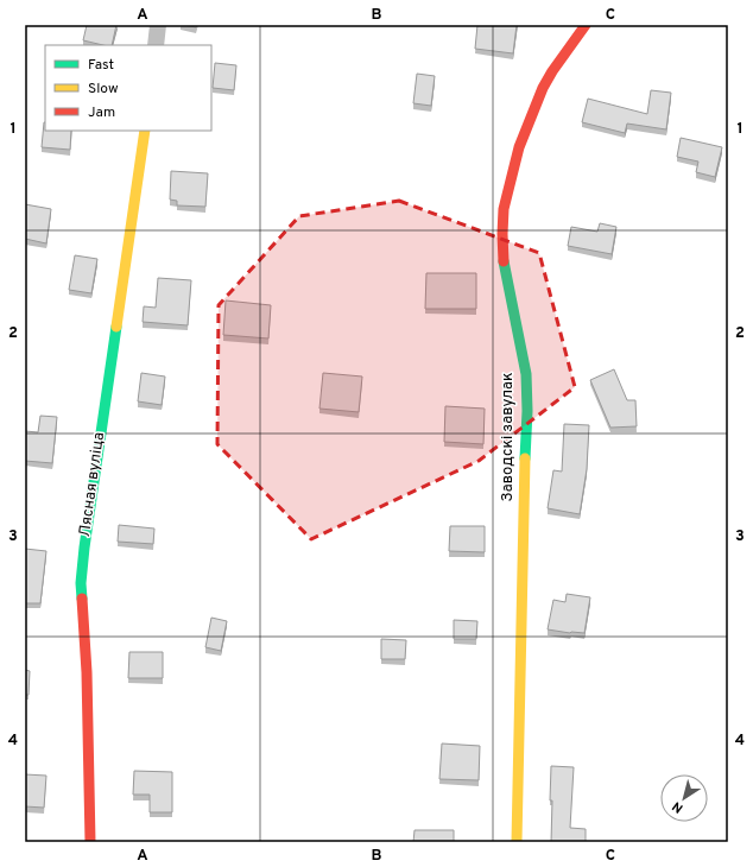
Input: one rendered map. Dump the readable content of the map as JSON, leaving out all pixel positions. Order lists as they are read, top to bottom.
{
  "streets": {
    "street": ["Заводскі завулак", "Лясная вуліца"]
  },
  "legend": ["Fast", "Slow", "Jam"],
  "north": "bottom left",
  "grid": {
    "columns": ["A", "B", "C"],
    "rows": [
      "1",
      "2",
      "3",
      "4"
    ]
  }
}
